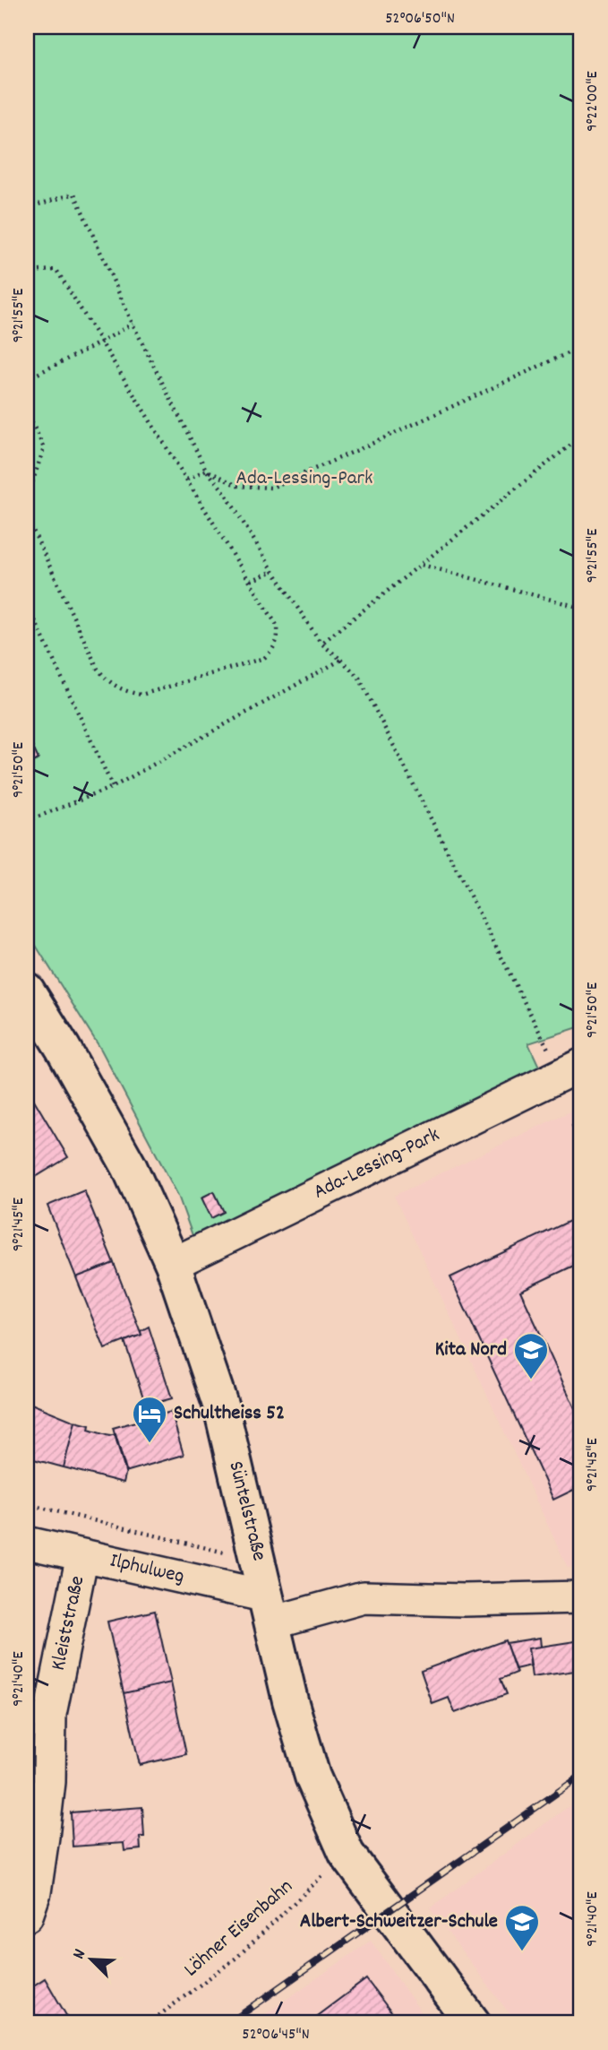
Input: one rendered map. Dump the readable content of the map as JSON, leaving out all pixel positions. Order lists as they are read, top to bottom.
{
  "streets": {
    "street": [
      "Ada-Lessing-Park",
      "Süntelstraße",
      "Ilphulweg",
      "Kleiststraße"
    ],
    "path": ["Löhner Eisenbahn"]
  },
  "crossings": [
    ["Ada-Lessing-Park", "Süntelstraße"],
    ["Süntelstraße", "Ilphulweg"],
    ["Süntelstraße", "Löhner Eisenbahn"],
    ["Ilphulweg", "Kleiststraße"]
  ],
  "parks": ["Ada-Lessing-Park"],
  "places": {
    "school or university": ["Kita Nord", "Albert-Schweitzer-Schule"],
    "hotel": ["Schultheiss 52"]
  },
  "north": "top left",
  "coordinates": [
    "52°06'50\"N",
    "9°22'00\"E",
    "9°21'55\"E",
    "9°21'50\"E",
    "9°21'45\"E",
    "9°21'40\"E",
    "52°06'45\"N"
  ]
}
